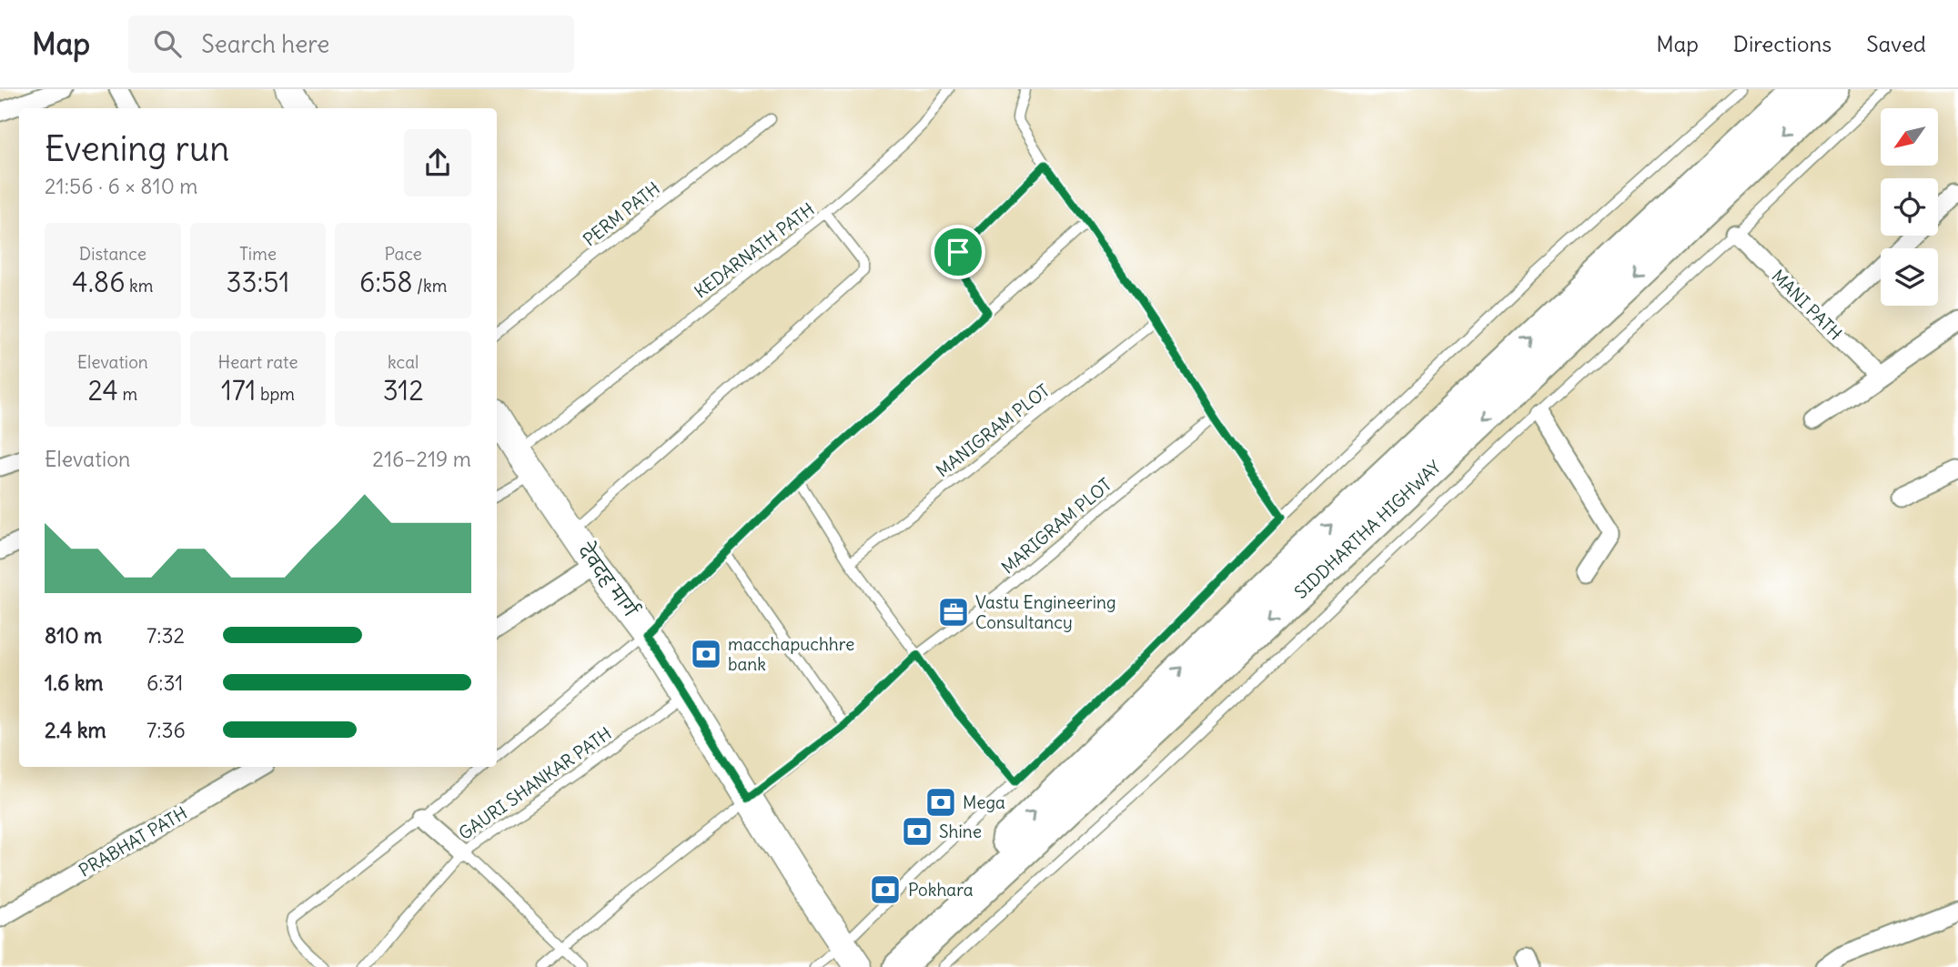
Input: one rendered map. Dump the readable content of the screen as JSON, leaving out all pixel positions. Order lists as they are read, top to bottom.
{
  "streets": {
    "highway": ["SIDDHARTHA HIGHWAY"],
    "main road": ["देवदह मार्ग"],
    "street": ["MANI PATH", "PRABHAT PATH"],
    "lane": [
      "PERM PATH",
      "KEDARNATH PATH",
      "MANIGRAM PLOT",
      "MARIGRAM PLOT",
      "GAURI SHANKAR PATH"
    ]
  },
  "crossings": [
    ["KEDARNATH PATH", "देवदह मार्ग"],
    ["MARIGRAM PLOT", "देवदह मार्ग"],
    ["देवदह मार्ग", "GAURI SHANKAR PATH"]
  ],
  "places": {
    "office": ["Vastu Engineering Consultancy"],
    "bank": [
      "macchapuchhre bank",
      "Mega",
      "Shine",
      "Pokhara"
    ]
  },
  "north": "bottom left",
  "page": {
    "header": "Map",
    "search": "Search here",
    "nav": ["Map", "Directions", "Saved"],
    "heading": ["Evening run", "21:56 · 6 × 810 m"],
    "stats": [
      ["Distance", "4.86 km"],
      ["Time", "33:51"],
      ["Pace", "6:58 /km"],
      ["Elevation", "24 m"],
      ["Heart rate", "171 bpm"],
      ["kcal", "312"]
    ],
    "chart": ["Elevation", "216–219 m"],
    "list": [
      {
        "name": "810 m",
        "note": "7:32"
      },
      {
        "name": "1.6 km",
        "note": "6:31"
      },
      {
        "name": "2.4 km",
        "note": "7:36"
      }
    ]
  }
}
